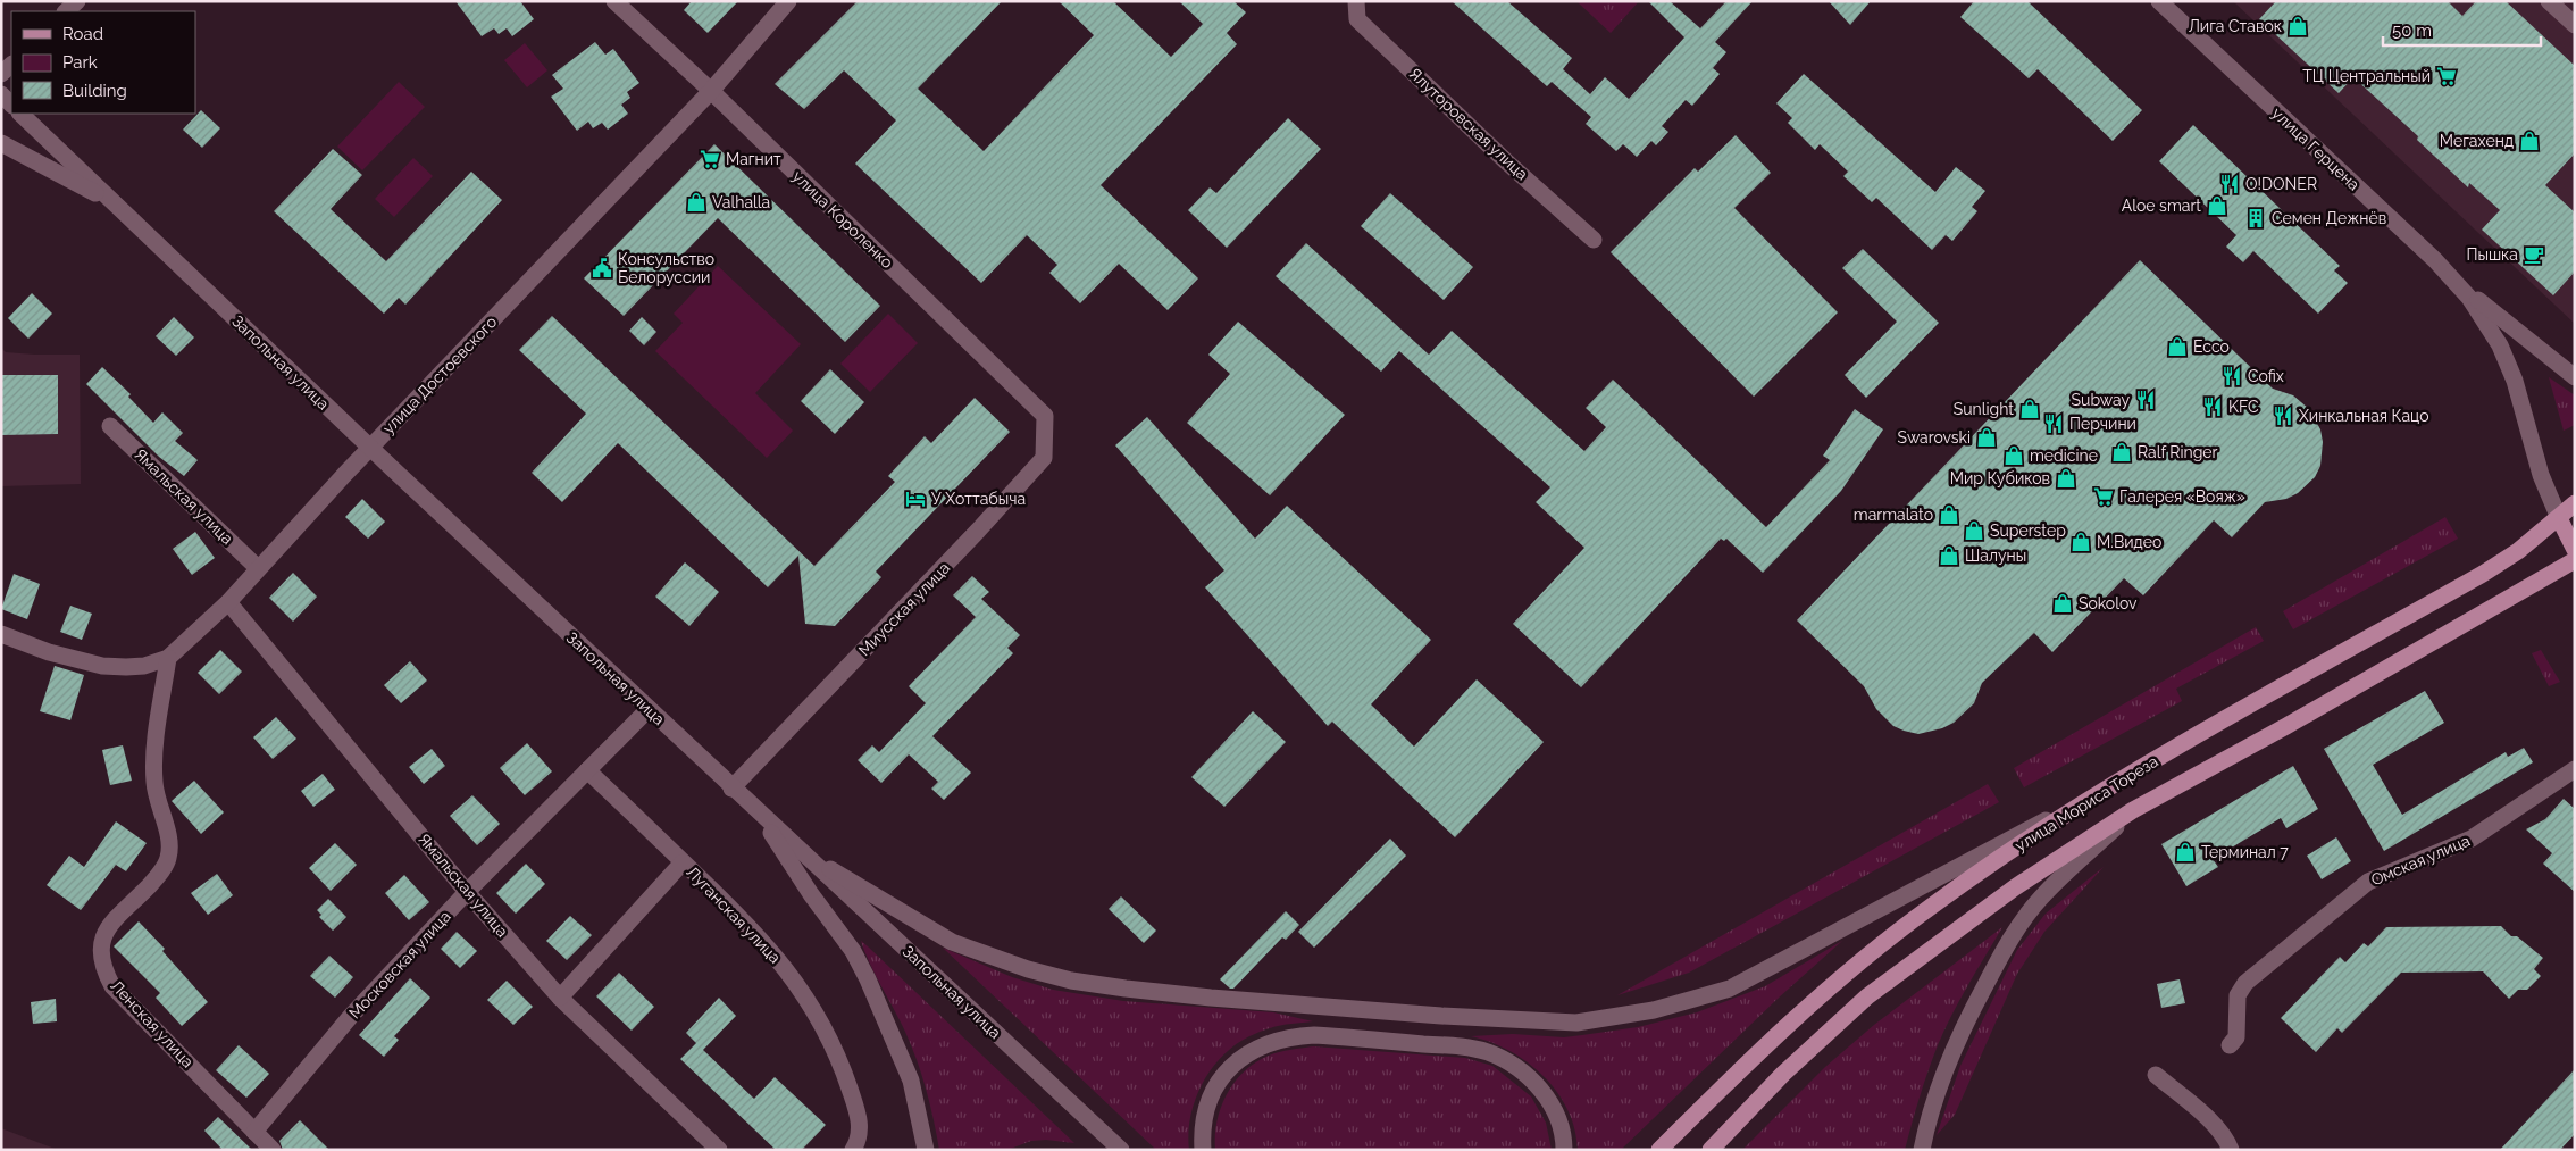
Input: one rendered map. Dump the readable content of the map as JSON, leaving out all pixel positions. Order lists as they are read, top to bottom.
{
  "streets": {
    "main road": ["улица Мориса Тореза"],
    "street": [
      "Ялуторовская улица",
      "улица Герцена",
      "улица Короленко",
      "Запольная улица",
      "улица Достоевского",
      "Ямальская улица",
      "Миусская улица",
      "Омская улица",
      "Луганская улица",
      "Московская улица",
      "Ленская улица"
    ]
  },
  "crossings": [
    ["улица Герцена", "улица Мориса Тореза"],
    ["улица Короленко", "улица Достоевского"],
    ["улица Короленко", "Миусская улица"],
    ["Запольная улица", "улица Достоевского"],
    ["Запольная улица", "Миусская улица"],
    ["Запольная улица", "Московская улица"],
    ["улица Достоевского", "Ямальская улица"],
    ["улица Достоевского", "Ленская улица"],
    ["Ямальская улица", "Московская улица"],
    ["Луганская улица", "Московская улица"],
    ["Московская улица", "Ленская улица"]
  ],
  "places": {
    "shop": [
      "Лига Ставок",
      "Мегахенд",
      "Valhalla",
      "Aloe smart",
      "Ecco",
      "Sunlight",
      "Swarovski",
      "Ralf Ringer",
      "medicine",
      "Мир Кубиков",
      "marmalato",
      "Superstep",
      "М.Видео",
      "Шалуны",
      "Sokolov",
      "Терминал 7"
    ],
    "supermarket": ["ТЦ Центральный", "Магнит", "Галерея «Вояж»"],
    "restaurant": [
      "O!DONER",
      "Cofix",
      "Subway",
      "KFC",
      "Хинкальная Кацо",
      "Перчини"
    ],
    "building": ["Семен Дежнёв"],
    "cafe": ["Пышка"],
    "public building": ["Консульство Белоруссии"],
    "hotel": ["У Хоттабыча"]
  },
  "legend": ["Road", "Park", "Building"],
  "scale_bar": "50 m"
}
